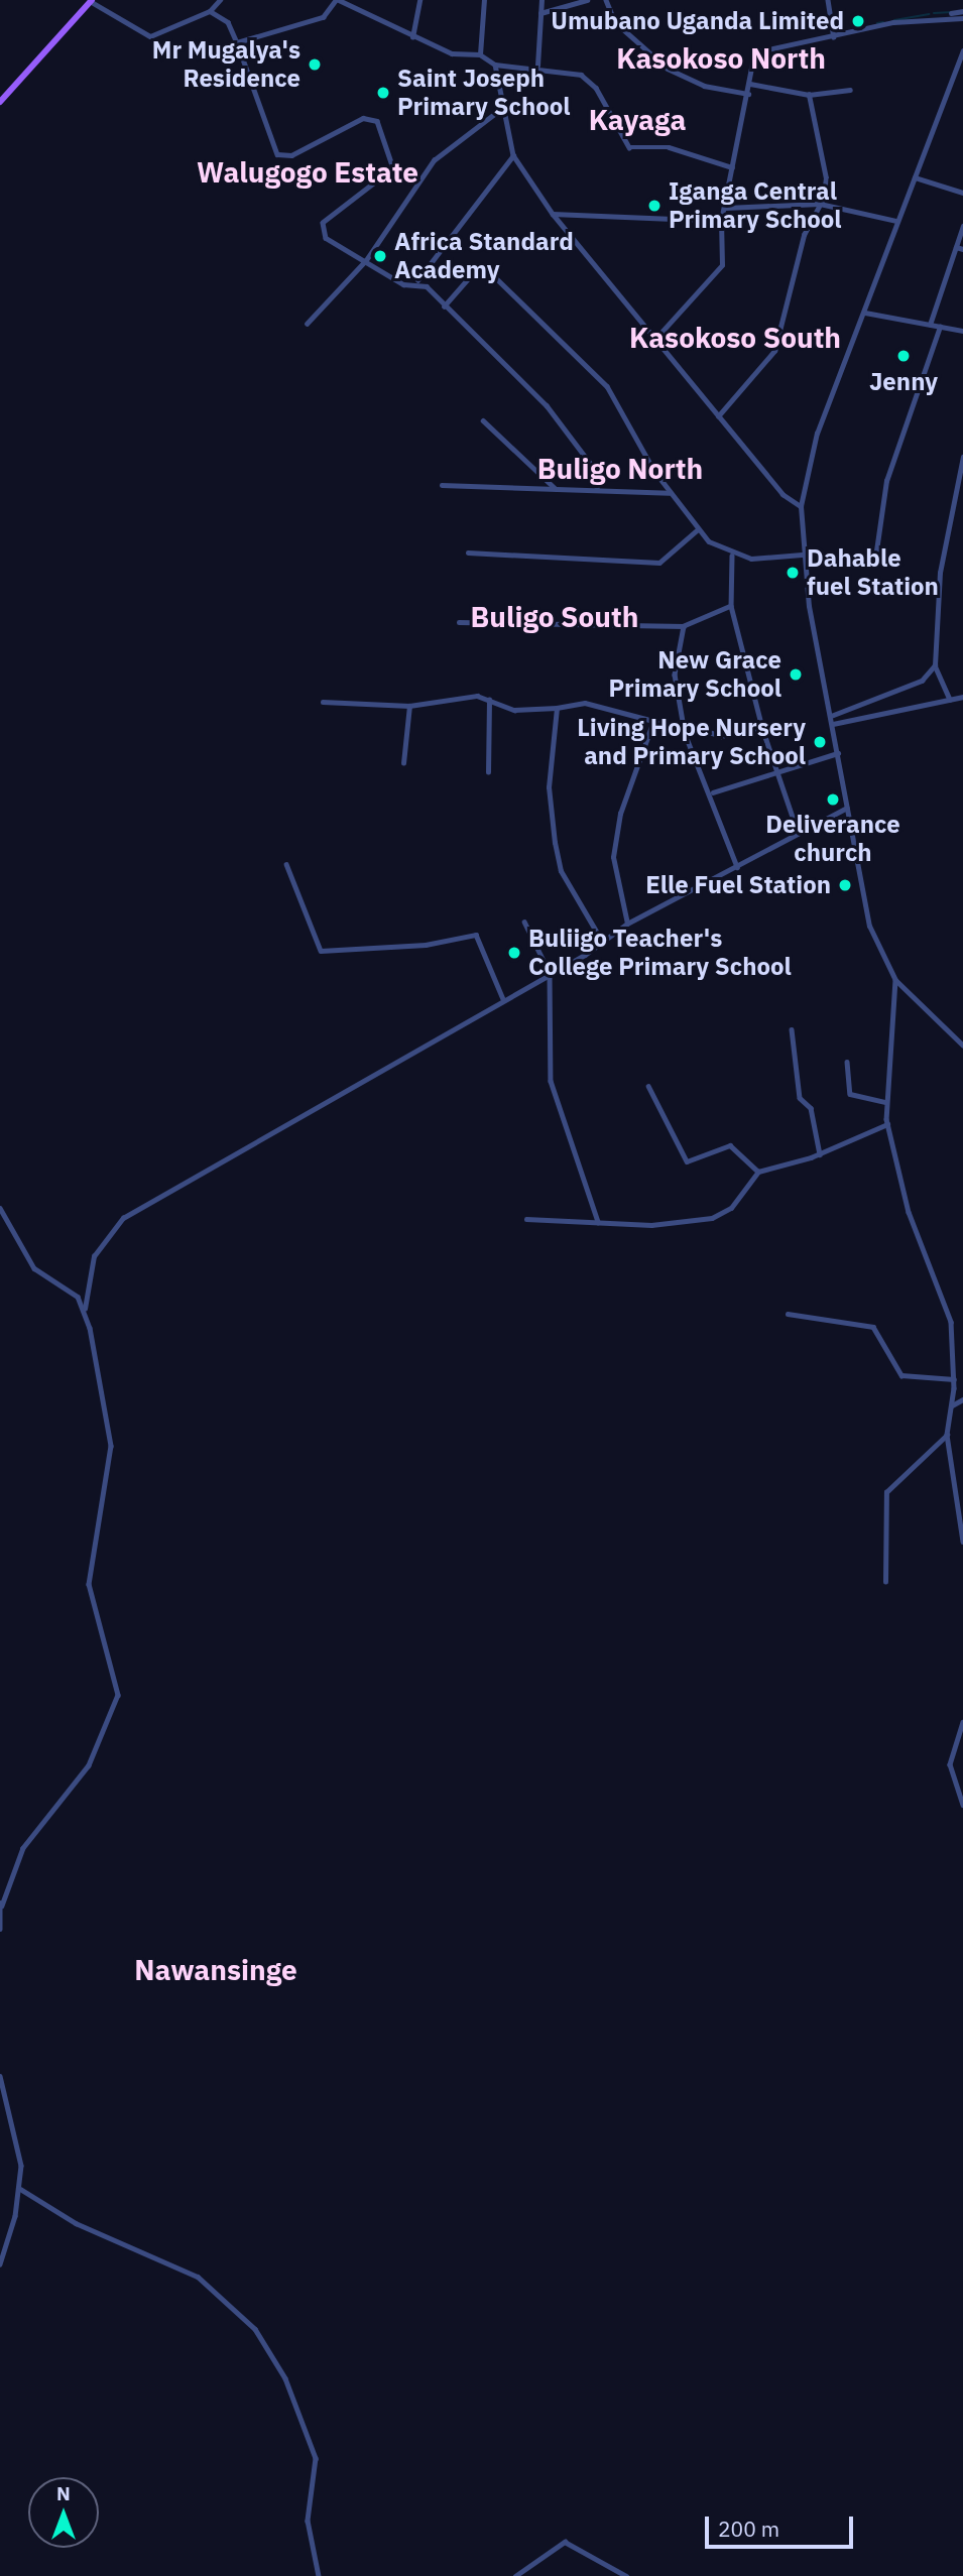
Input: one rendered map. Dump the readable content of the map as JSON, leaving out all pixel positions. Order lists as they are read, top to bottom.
{
  "districts": [
    "Kasokoso North",
    "Kayaga",
    "Walugogo Estate",
    "Kasokoso South",
    "Buligo North",
    "Buligo South",
    "Nawansinge"
  ],
  "places": [
    "Umubano Uganda Limited",
    "Mr Mugalya's Residence",
    "Saint Joseph Primary School",
    "Iganga Central Primary School",
    "Africa Standard Academy",
    "Jenny",
    "Dahable fuel Station",
    "New Grace Primary School",
    "Living Hope Nursery and Primary School",
    "Deliverance church",
    "Elle Fuel Station",
    "Buliigo Teacher's College Primary School"
  ],
  "scale_bar": "200 m",
  "north": "top"
}
